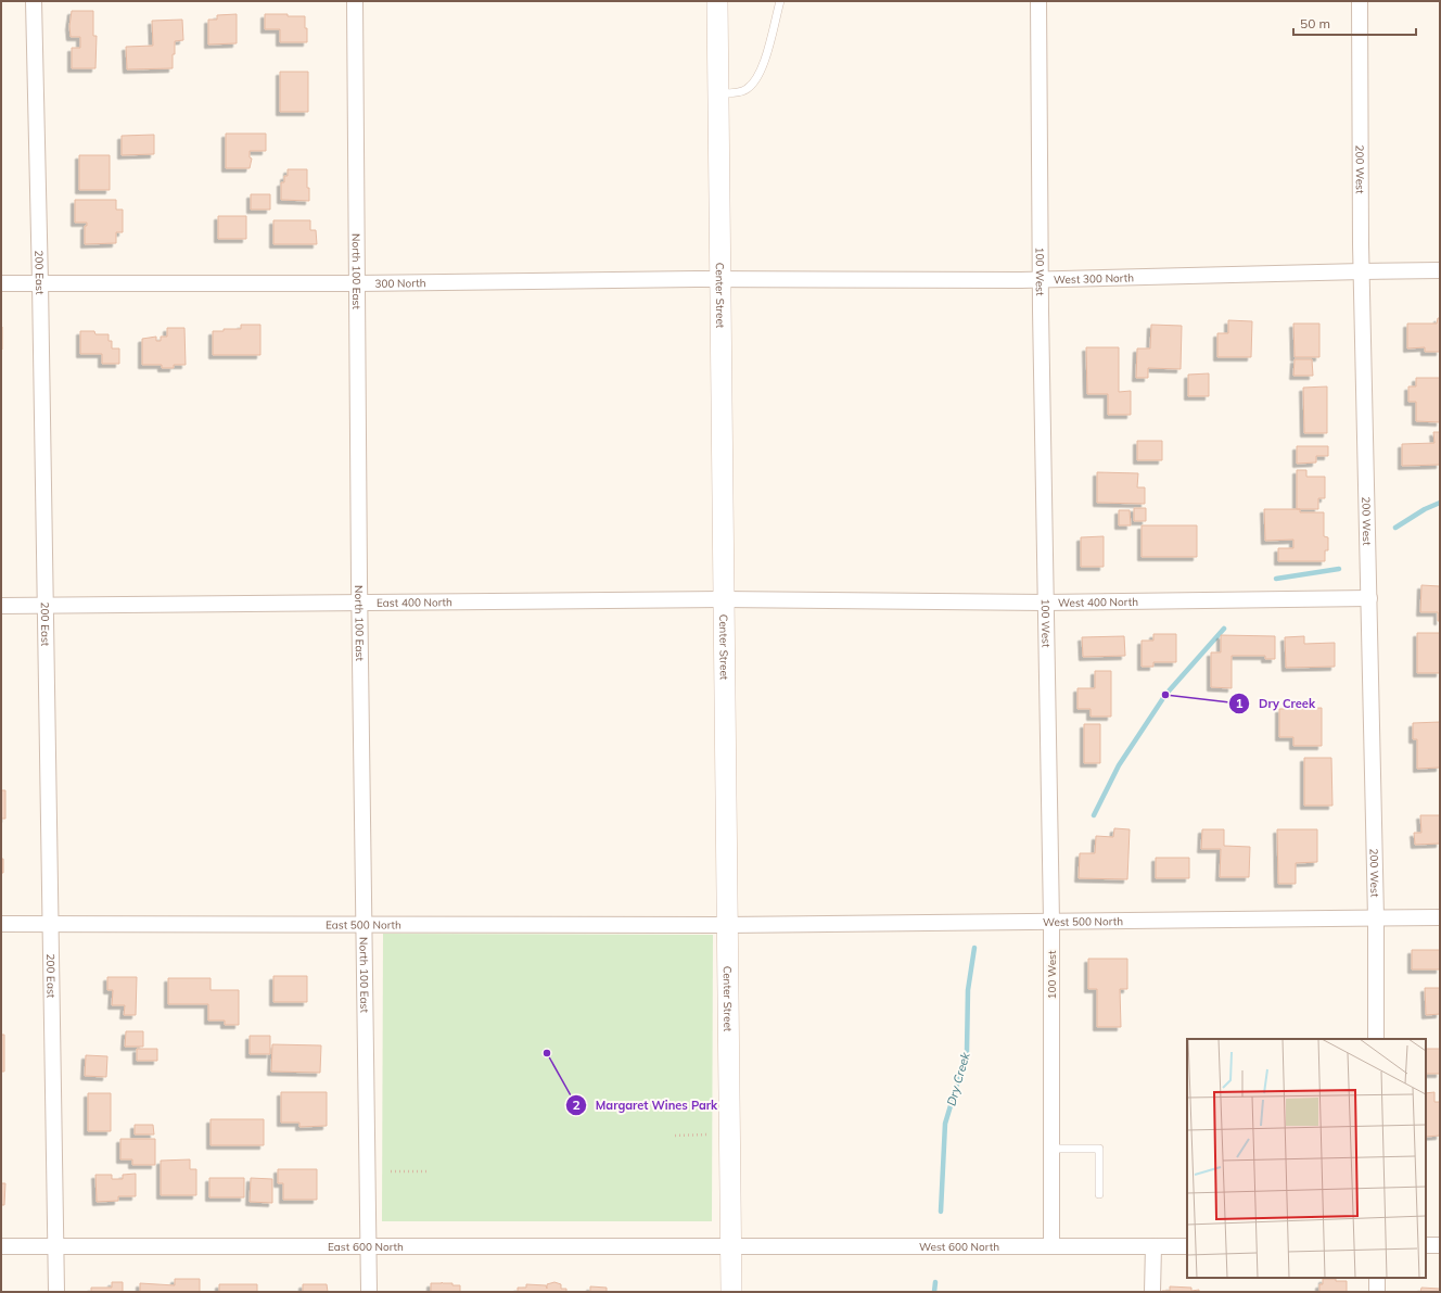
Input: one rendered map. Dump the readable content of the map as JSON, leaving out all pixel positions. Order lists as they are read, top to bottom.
{
  "streets": {
    "street": [
      "200 West",
      "North 100 East",
      "100 West",
      "200 East",
      "West 300 North",
      "300 North",
      "Center Street",
      "West 400 North",
      "East 400 North",
      "West 500 North",
      "East 500 North",
      "West 600 North",
      "East 600 North"
    ]
  },
  "crossings": [
    ["200 West", "West 300 North"],
    ["200 West", "West 400 North"],
    ["200 West", "West 500 North"],
    ["North 100 East", "300 North"],
    ["North 100 East", "East 400 North"],
    ["North 100 East", "East 500 North"],
    ["North 100 East", "East 600 North"],
    ["100 West", "West 300 North"],
    ["100 West", "West 400 North"],
    ["100 West", "West 500 North"],
    ["100 West", "West 600 North"],
    ["200 East", "300 North"],
    ["200 East", "East 400 North"],
    ["200 East", "East 500 North"],
    ["200 East", "East 600 North"],
    ["West 300 North", "300 North"],
    ["West 300 North", "Center Street"],
    ["300 North", "Center Street"],
    ["Center Street", "West 400 North"],
    ["Center Street", "East 400 North"],
    ["Center Street", "West 500 North"],
    ["Center Street", "East 500 North"],
    ["Center Street", "West 600 North"],
    ["Center Street", "East 600 North"],
    ["West 400 North", "East 400 North"],
    ["West 500 North", "East 500 North"],
    ["West 600 North", "East 600 North"]
  ],
  "water": ["Dry Creek"],
  "places": ["Dry Creek", "Margaret Wines Park"],
  "scale_bar": "50 m"
}
